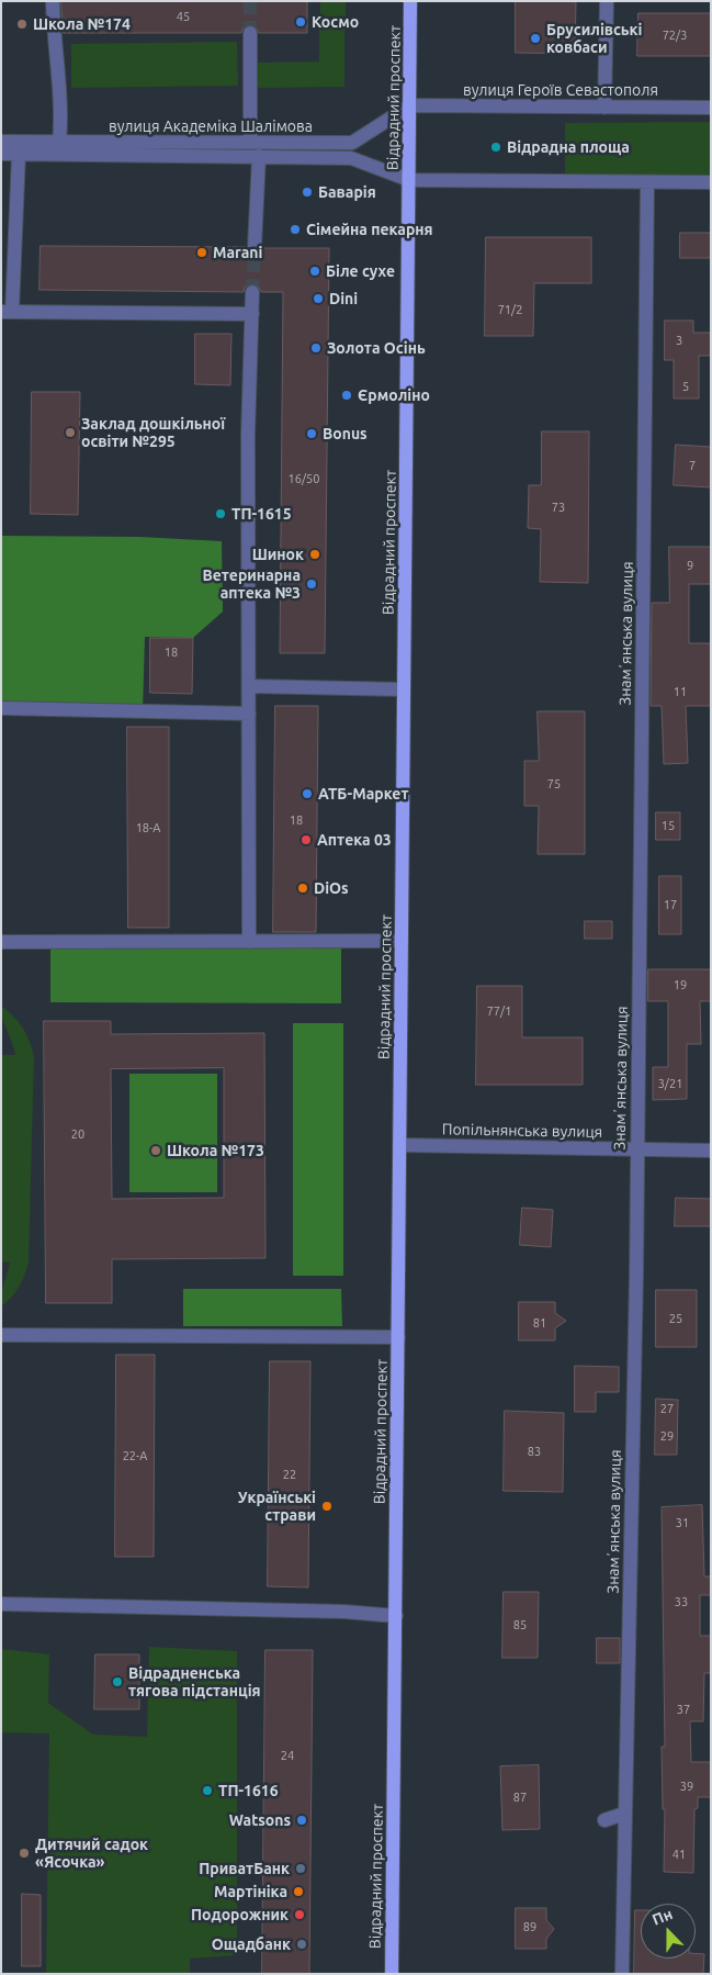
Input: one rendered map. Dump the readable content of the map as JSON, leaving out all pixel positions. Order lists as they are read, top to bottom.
{
  "streets": {
    "main road": ["Відрадний проспект"],
    "street": [
      "вулиця Героїв Севастополя",
      "вулиця Академіка Шалімова",
      "Знамʼянська вулиця",
      "Попільнянська вулиця"
    ]
  },
  "crossings": [
    ["вулиця Героїв Севастополя", "Відрадний проспект"],
    ["вулиця Героїв Севастополя", "вулиця Академіка Шалімова"],
    ["Відрадний проспект", "вулиця Академіка Шалімова"],
    ["Відрадний проспект", "Попільнянська вулиця"],
    ["Знамʼянська вулиця", "Попільнянська вулиця"]
  ],
  "places": [
    "Космо",
    "Школа №174",
    "Брусилівські ковбаси",
    "Відрадна площа",
    "Баварія",
    "Сімейна пекарня",
    "Marani",
    "Біле сухе",
    "Dini",
    "Золота Осінь",
    "Єрмоліно",
    "Заклад дошкільної освіти №295",
    "Bonus",
    "ТП-1615",
    "Шинок",
    "Ветеринарна аптека №3",
    "АТБ-Маркет",
    "Аптека 03",
    "DiOs",
    "Школа №173",
    "Українські страви",
    "Відрадненська тягова підстанція",
    "ТП-1616",
    "Watsons",
    "Дитячий садок «Ясочка»",
    "ПриватБанк",
    "Мартініка",
    "Подорожник",
    "Ощадбанк"
  ],
  "house_numbers": [
    "45",
    "72/3",
    "71/2",
    "3",
    "5",
    "7",
    "16/50",
    "73",
    "9",
    "18",
    "11",
    "75",
    "18",
    "15",
    "18-А",
    "17",
    "19",
    "77/1",
    "3/21",
    "20",
    "25",
    "81",
    "27",
    "29",
    "83",
    "22-А",
    "22",
    "31",
    "33",
    "85",
    "37",
    "24",
    "39",
    "87",
    "41",
    "89"
  ],
  "north": "top"
}
